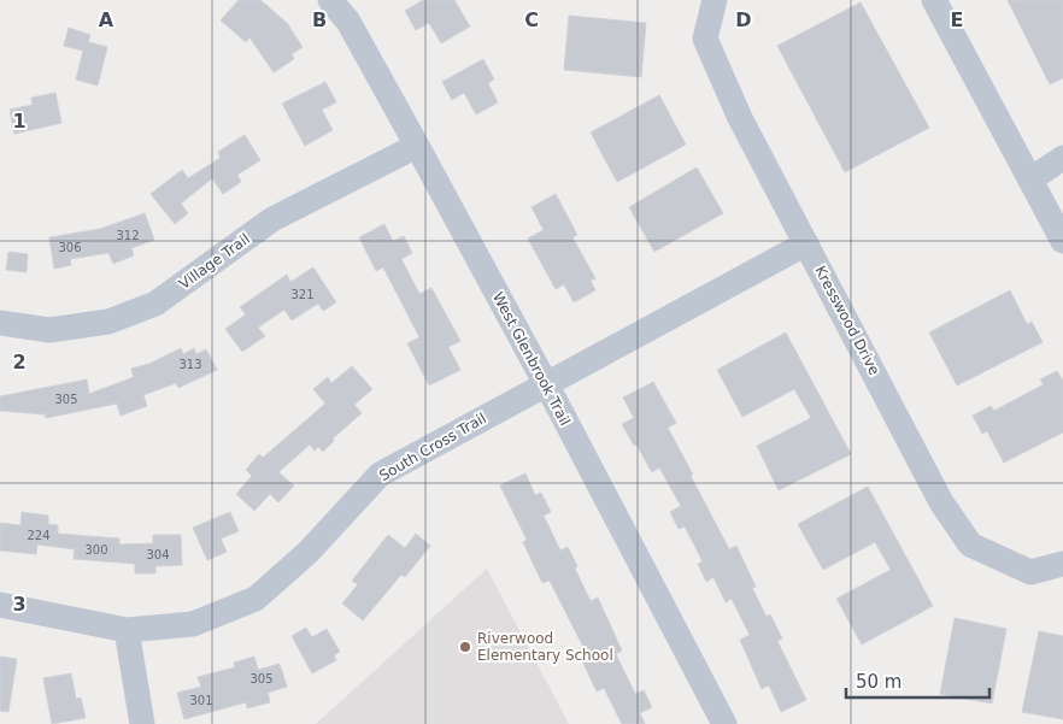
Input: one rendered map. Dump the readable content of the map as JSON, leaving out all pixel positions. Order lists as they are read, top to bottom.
{
  "streets": {
    "street": [
      "Village Trail",
      "Kresswood Drive",
      "West Glenbrook Trail",
      "South Cross Trail"
    ]
  },
  "crossings": [
    ["Village Trail", "West Glenbrook Trail"],
    ["Kresswood Drive", "South Cross Trail"],
    ["West Glenbrook Trail", "South Cross Trail"]
  ],
  "places": ["Riverwood Elementary School"],
  "house_numbers": [
    "312",
    "306",
    "321",
    "313",
    "305",
    "224",
    "300",
    "304",
    "305",
    "301"
  ],
  "scale_bar": "50 m",
  "grid": {
    "columns": [
      "A",
      "B",
      "C",
      "D",
      "E"
    ],
    "rows": ["1", "2", "3"]
  }
}
